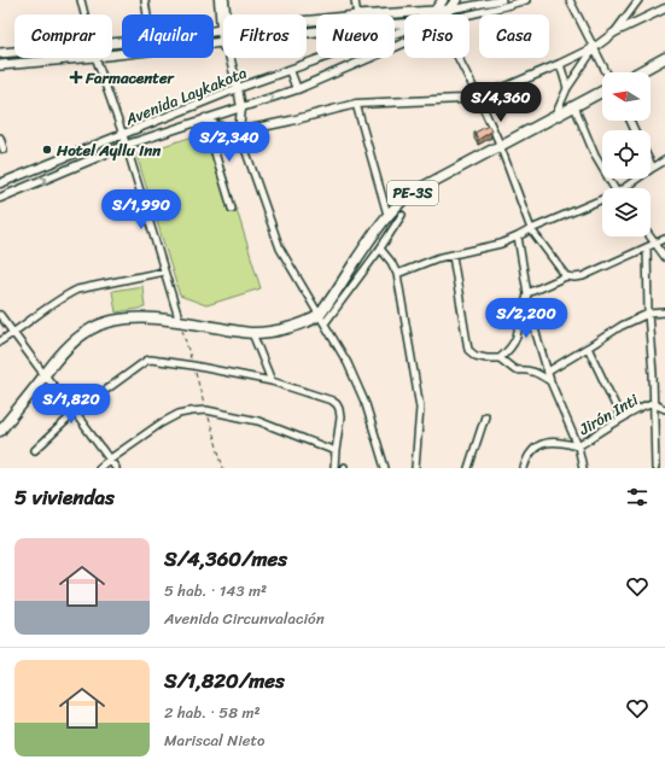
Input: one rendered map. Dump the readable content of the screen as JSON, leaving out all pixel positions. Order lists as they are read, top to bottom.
{
  "streets": {
    "highway": ["PE-3S"],
    "street": ["Avenida Laykakota", "Jirón Inti"]
  },
  "places": {
    "health": ["Farmacenter"],
    "other": ["Hotel Ayllu Inn"]
  },
  "north": "left",
  "page": {
    "chip": [
      "Comprar",
      "Alquilar",
      "Filtros",
      "Nuevo",
      "Piso",
      "Casa"
    ],
    "price": [
      "S/4,360",
      "S/2,340",
      "S/1,990",
      "S/2,200",
      "S/1,820"
    ],
    "heading": "5 viviendas",
    "list": [
      {
        "name": "S/4,360/mes",
        "note": "5 hab. · 143 m² · Avenida Circunvalación"
      },
      {
        "name": "S/1,820/mes",
        "note": "2 hab. · 58 m² · Mariscal Nieto"
      }
    ]
  }
}
